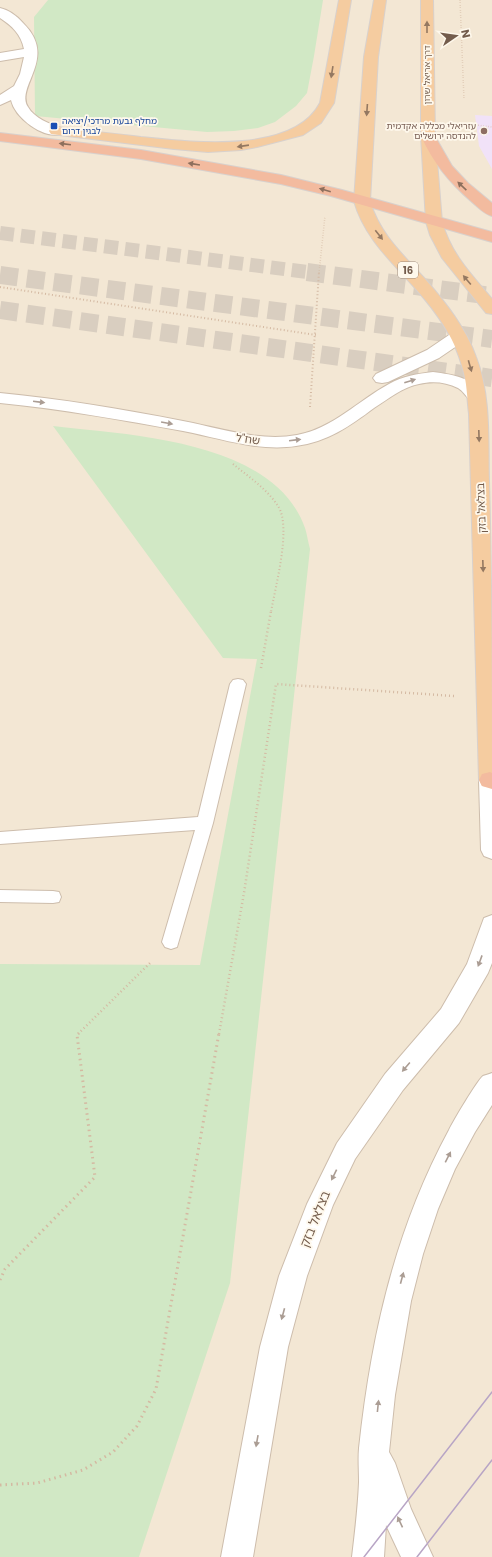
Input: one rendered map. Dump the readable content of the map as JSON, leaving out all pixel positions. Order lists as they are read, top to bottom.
{
  "streets": {
    "highway": ["דרך אריאל שרון", "16", "בצלאל בזק"],
    "street": ["שח\"ל"]
  },
  "crossings": [
    ["16", "בצלאל בזק"],
    ["שח\"ל", "בצלאל בזק"]
  ],
  "one_way": ["בצלאל בזק"],
  "places": {
    "transit": ["מחלף גבעת מרדכי/יציאה לבגין דרום"],
    "other": ["עזריאלי מכללה אקדמית להנדסה ירושלים"]
  },
  "north": "right"
}
